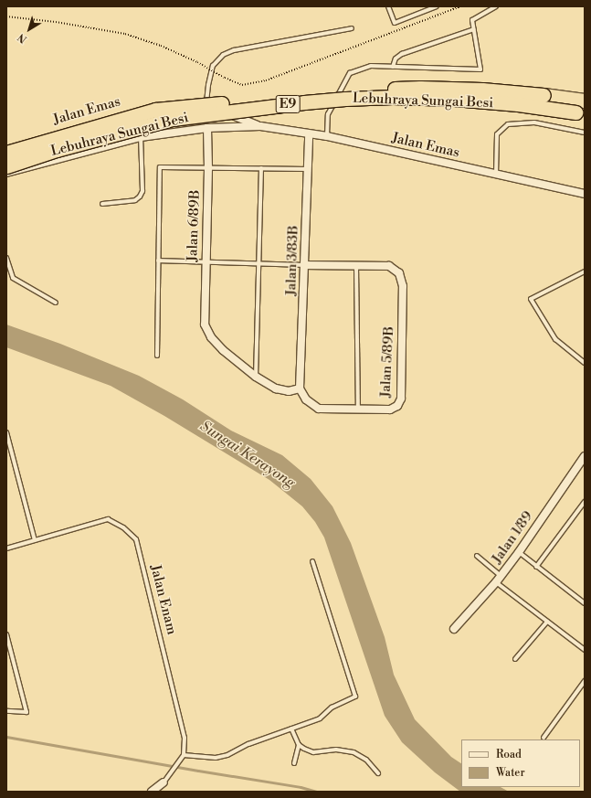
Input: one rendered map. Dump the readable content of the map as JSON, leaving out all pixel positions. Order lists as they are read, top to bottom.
{
  "streets": {
    "highway": ["Lebuhraya Sungai Besi", "E9"],
    "street": [
      "Jalan Emas",
      "Jalan 6/89B",
      "Jalan 3/83B",
      "Jalan 5/89B",
      "Jalan 1/89"
    ],
    "lane": ["Jalan Enam"]
  },
  "crossings": [
    ["Jalan Emas", "Jalan 6/89B"],
    ["Jalan Emas", "Jalan 3/83B"],
    ["Jalan 3/83B", "Jalan 5/89B"]
  ],
  "water": ["Sungai Kerayong"],
  "legend": ["Road", "Water"],
  "north": "bottom left"
}
